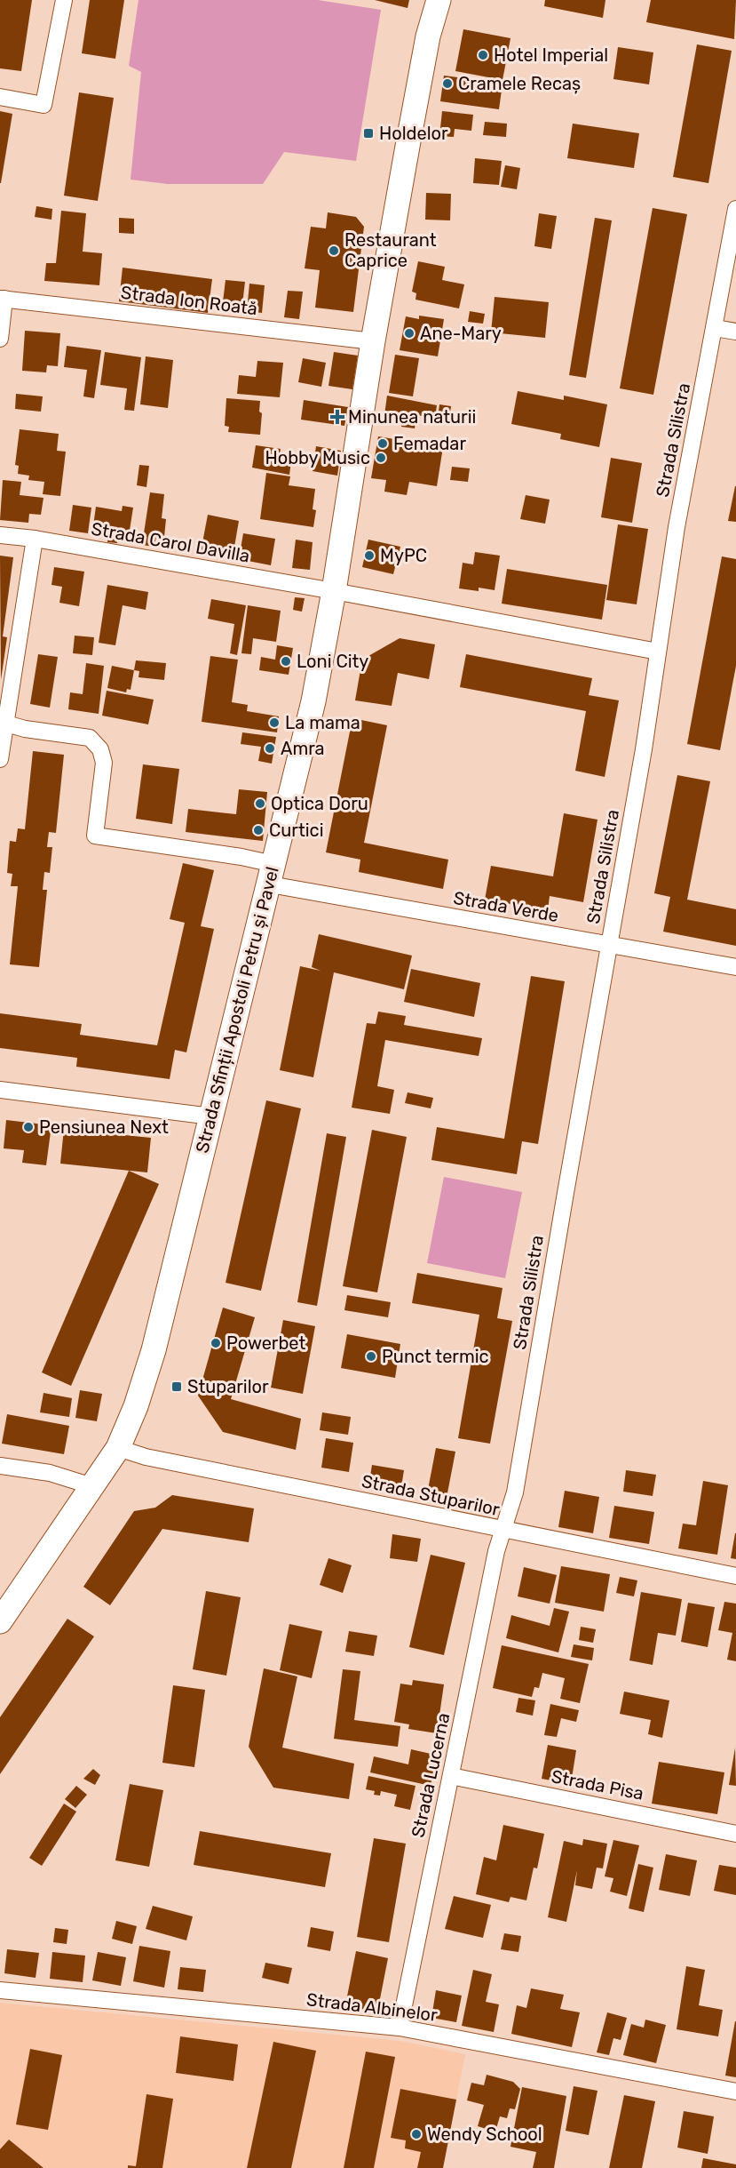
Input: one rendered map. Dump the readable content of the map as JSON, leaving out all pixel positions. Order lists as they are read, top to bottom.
{
  "streets": {
    "main road": ["Strada Sfinții Apostoli Petru și Pavel"],
    "street": [
      "Strada Ion Roată",
      "Strada Silistra",
      "Strada Carol Davilla",
      "Strada Verde",
      "Strada Stuparilor",
      "Strada Lucerna",
      "Strada Pisa",
      "Strada Albinelor"
    ]
  },
  "crossings": [
    ["Strada Ion Roată", "Strada Sfinții Apostoli Petru și Pavel"],
    ["Strada Silistra", "Strada Carol Davilla"],
    ["Strada Silistra", "Strada Verde"],
    ["Strada Silistra", "Strada Stuparilor"],
    ["Strada Silistra", "Strada Lucerna"],
    ["Strada Carol Davilla", "Strada Sfinții Apostoli Petru și Pavel"],
    ["Strada Verde", "Strada Sfinții Apostoli Petru și Pavel"],
    ["Strada Sfinții Apostoli Petru și Pavel", "Strada Stuparilor"],
    ["Strada Stuparilor", "Strada Lucerna"],
    ["Strada Lucerna", "Strada Pisa"],
    ["Strada Lucerna", "Strada Albinelor"]
  ],
  "places": {
    "other": [
      "Hotel Imperial",
      "Cramele Recaș",
      "Restaurant Caprice",
      "Ane-Mary",
      "Femadar",
      "Hobby Music",
      "MyPC",
      "Loni City",
      "La mama",
      "Amra",
      "Optica Doru",
      "Curtici",
      "Pensiunea Next",
      "Powerbet",
      "Punct termic",
      "Wendy School"
    ],
    "transit": ["Holdelor", "Stuparilor"],
    "health": ["Minunea naturii"]
  }
}
